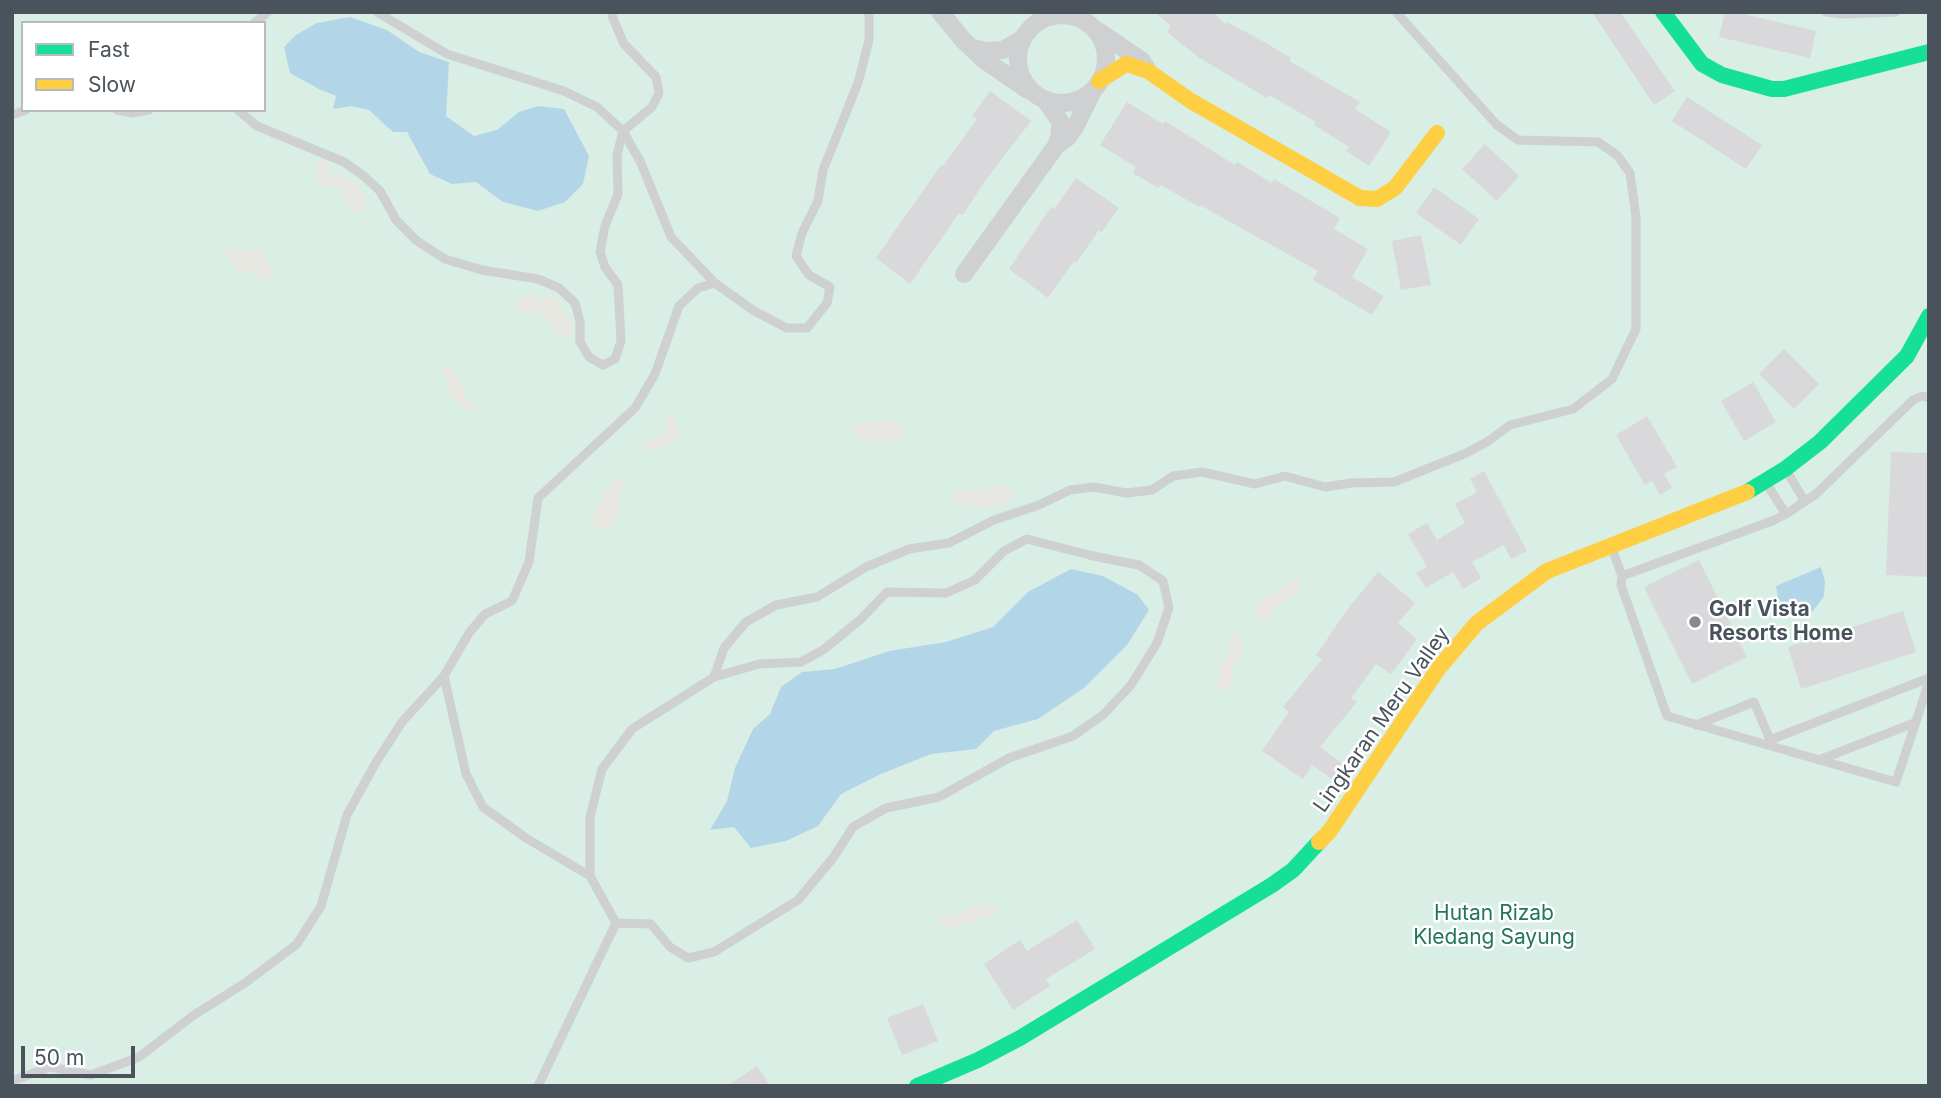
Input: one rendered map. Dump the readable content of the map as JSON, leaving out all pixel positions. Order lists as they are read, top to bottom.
{
  "streets": {
    "street": ["Lingkaran Meru Valley"]
  },
  "parks": ["Hutan Rizab Kledang Sayung"],
  "places": ["Golf Vista Resorts Home"],
  "legend": ["Fast", "Slow"],
  "scale_bar": "50 m"
}
